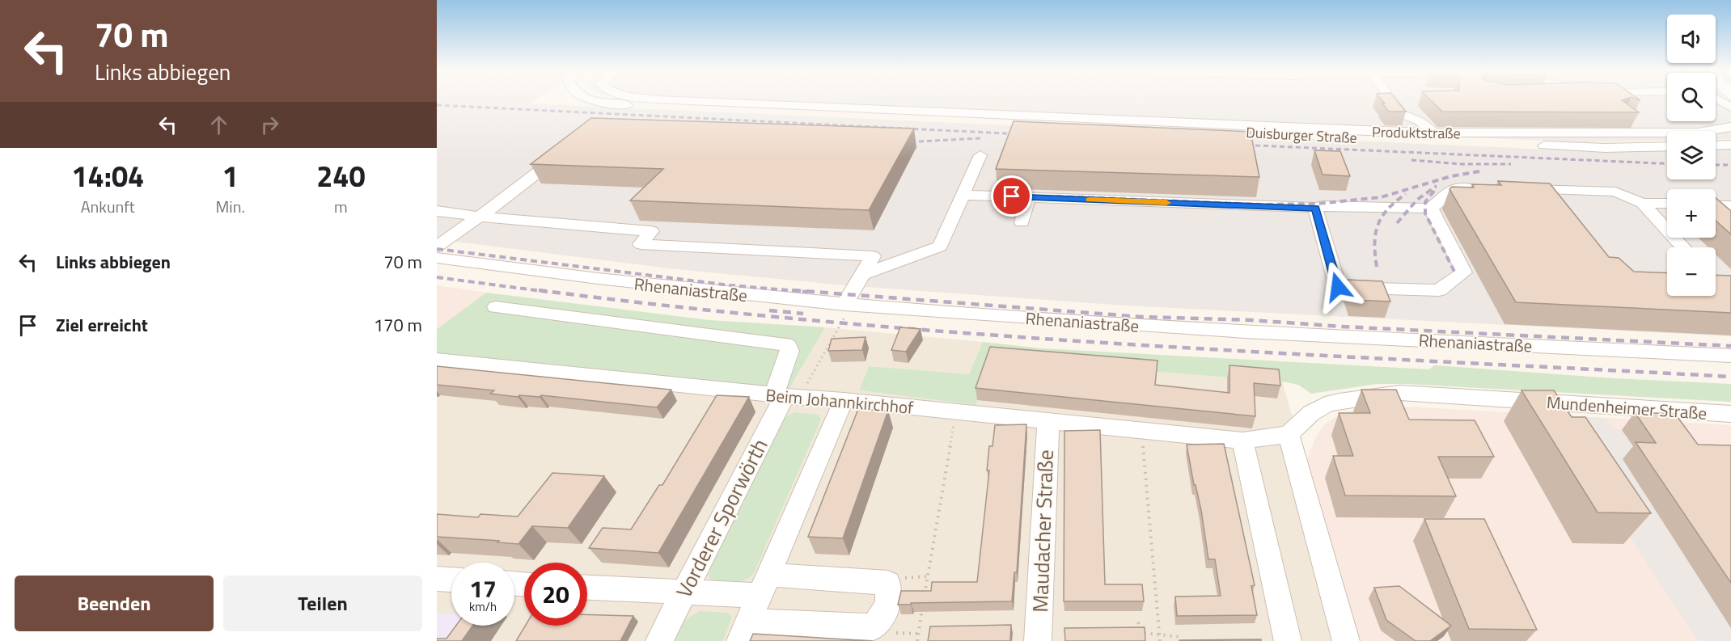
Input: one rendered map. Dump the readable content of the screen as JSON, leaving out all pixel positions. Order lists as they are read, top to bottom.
{
  "streets": {
    "street": [
      "Produktstraße",
      "Duisburger Straße",
      "Rhenaniastraße",
      "Beim Johannkirchhof",
      "Mundenheimer Straße",
      "Vorderer Sporwörth",
      "Maudacher Straße"
    ]
  },
  "crossings": [
    ["Beim Johannkirchhof", "Vorderer Sporwörth"],
    ["Beim Johannkirchhof", "Maudacher Straße"]
  ],
  "page": {
    "turn": ["70 m", "Links abbiegen"],
    "map_buttons": ["+", "−"],
    "eta": [
      "14:04",
      "Ankunft",
      "1",
      "Min.",
      "240",
      "m"
    ],
    "list": [
      {
        "name": "Links abbiegen",
        "value": "70 m"
      },
      {
        "name": "Ziel erreicht",
        "value": "170 m"
      }
    ],
    "speed": "17 km/h",
    "limit": "20",
    "buttons": ["Beenden", "Teilen"]
  }
}
